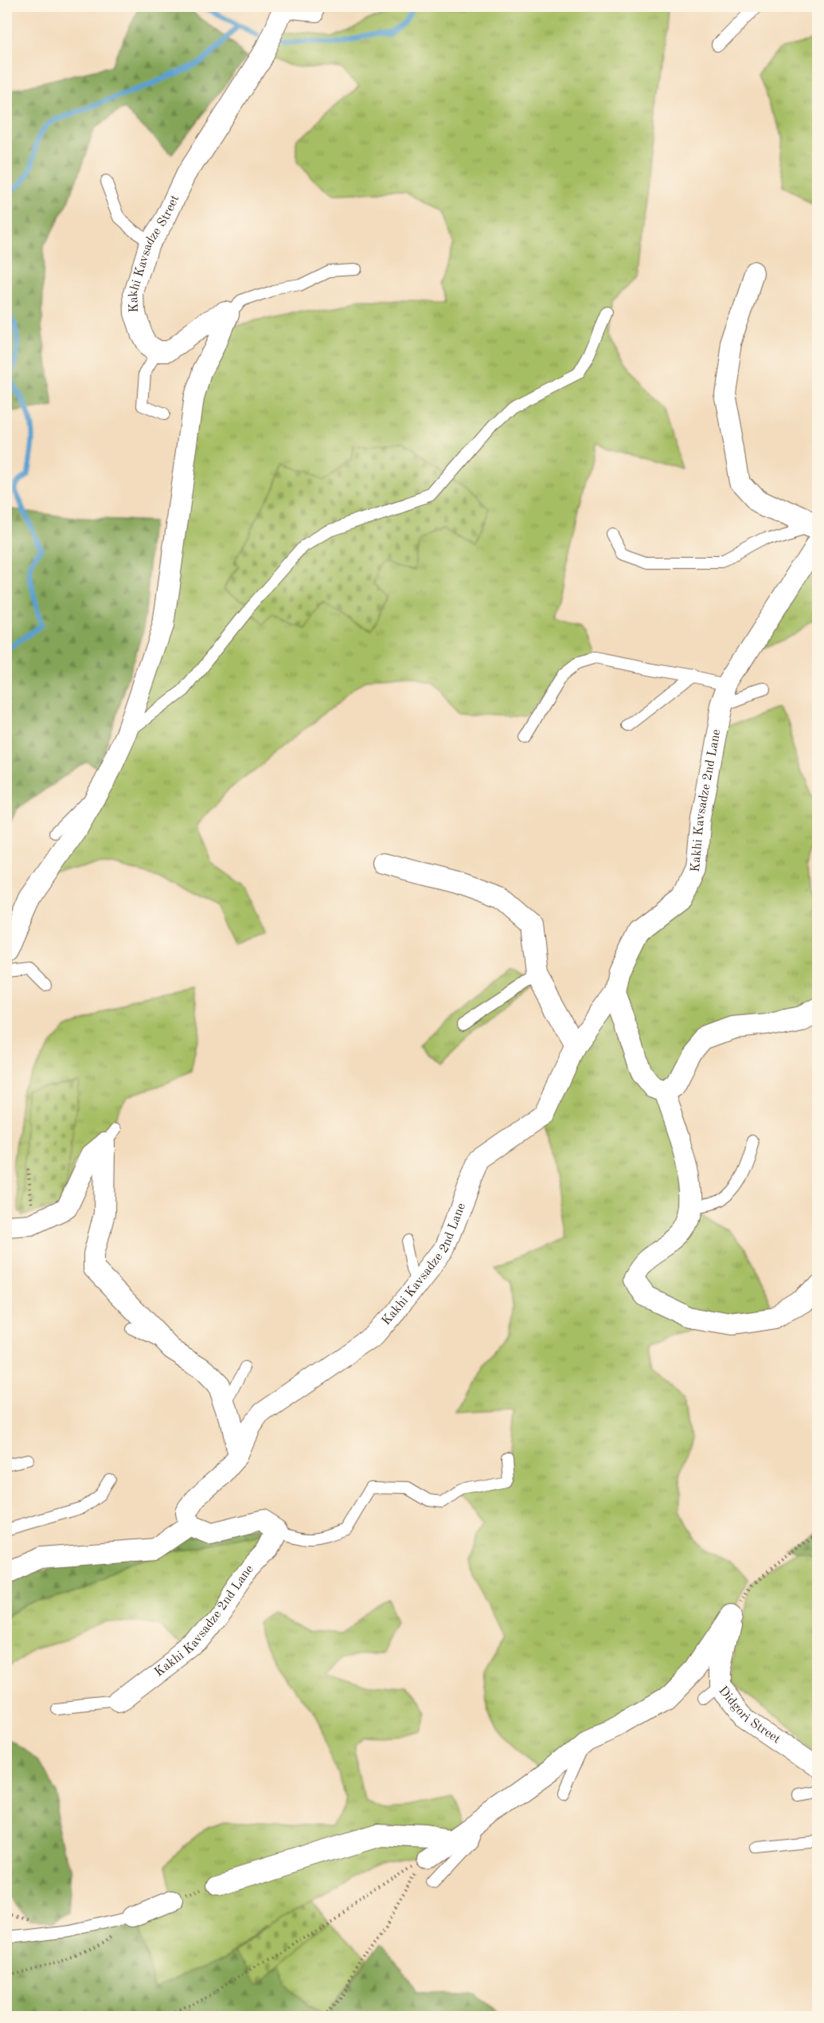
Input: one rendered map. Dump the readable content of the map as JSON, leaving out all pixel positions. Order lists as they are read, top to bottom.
{
  "streets": {
    "street": ["Kakhi Kavsadze Street", "Kakhi Kavsadze 2nd Lane", "Didgori Street"]
  }
}
